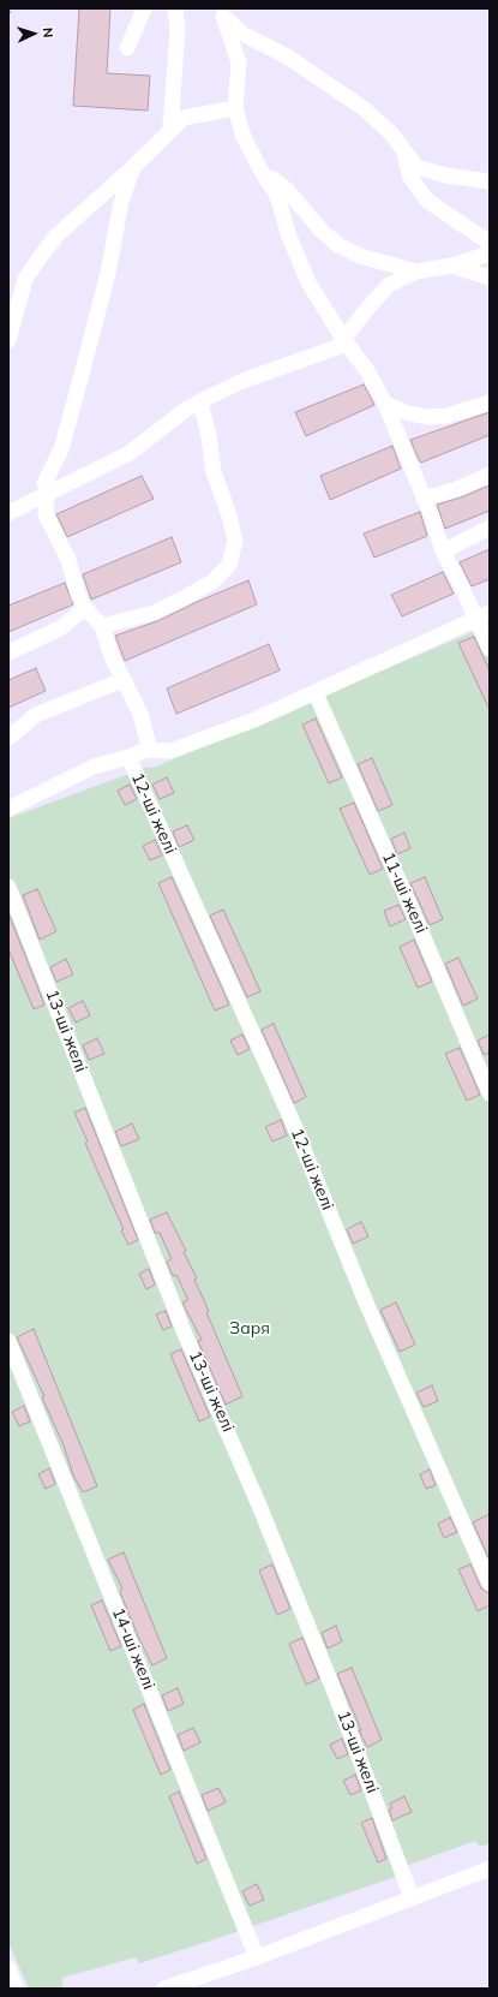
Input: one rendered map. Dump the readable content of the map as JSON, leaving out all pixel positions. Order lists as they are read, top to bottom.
{
  "streets": {
    "street": [
      "12-ші желі",
      "11-ші желі",
      "13-ші желі",
      "14-ші желі"
    ]
  },
  "parks": ["Заря"],
  "north": "right"
}
